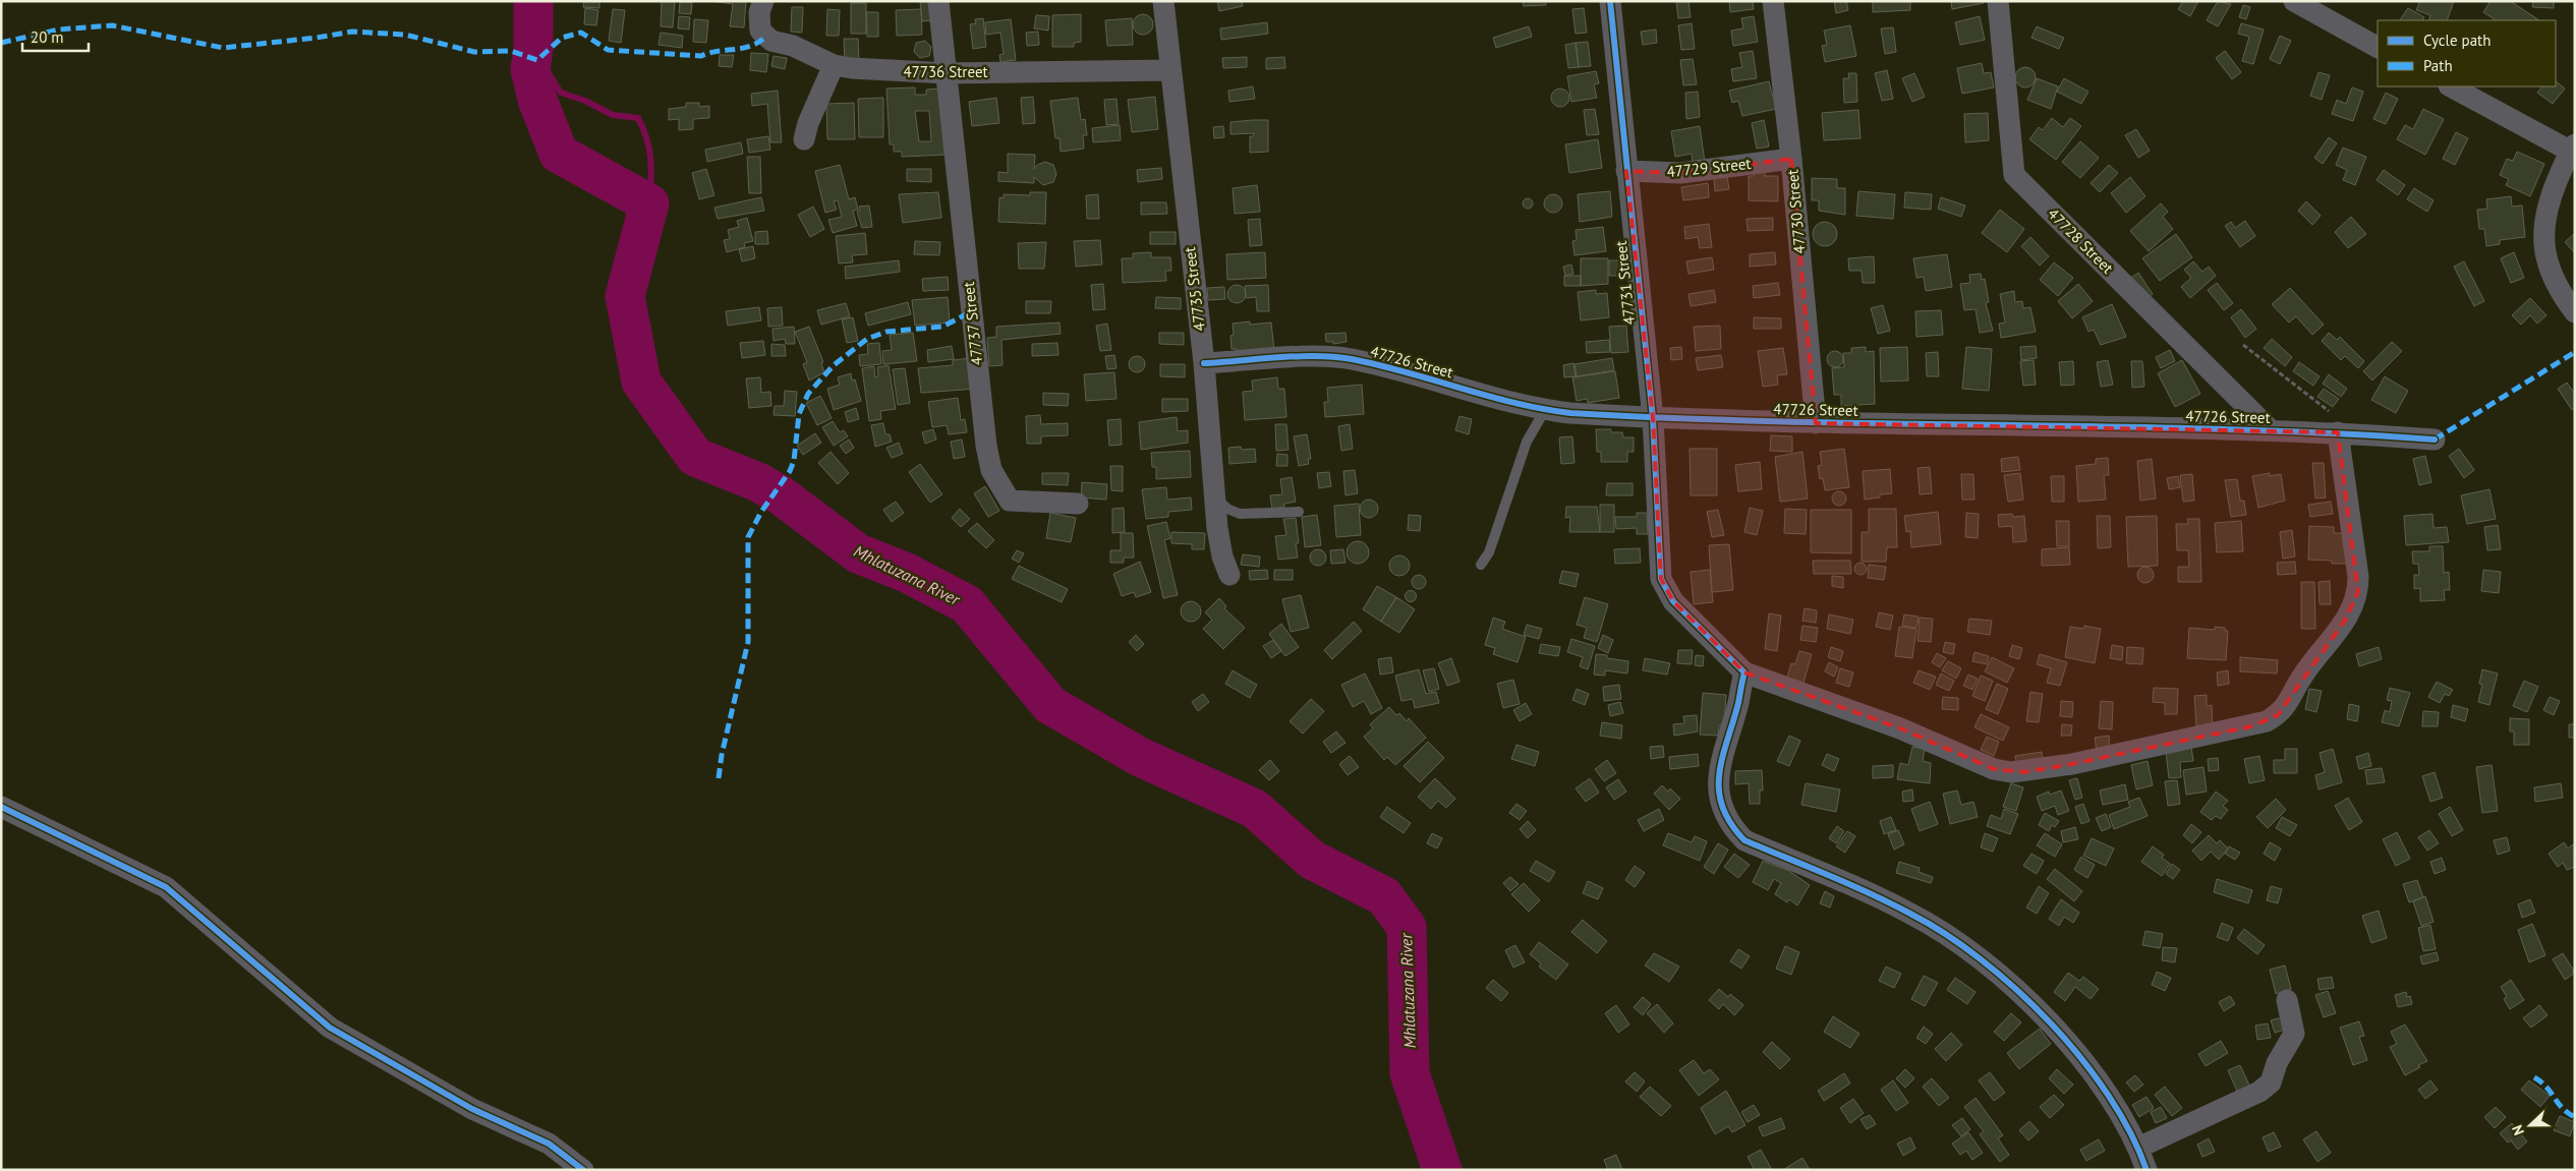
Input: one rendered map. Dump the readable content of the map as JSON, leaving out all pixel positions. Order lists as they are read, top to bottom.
{
  "streets": {
    "street": [
      "47736 Street",
      "47729 Street",
      "47730 Street",
      "47728 Street",
      "47731 Street",
      "47735 Street",
      "47737 Street",
      "47726 Street"
    ]
  },
  "crossings": [
    ["47736 Street", "47735 Street"],
    ["47736 Street", "47737 Street"],
    ["47729 Street", "47730 Street"],
    ["47729 Street", "47731 Street"],
    ["47730 Street", "47726 Street"],
    ["47728 Street", "47726 Street"],
    ["47731 Street", "47726 Street"],
    ["47735 Street", "47726 Street"]
  ],
  "water": ["Mhlatuzana River"],
  "legend": ["Cycle path", "Path"],
  "scale_bar": "20 m",
  "north": "left"
}
